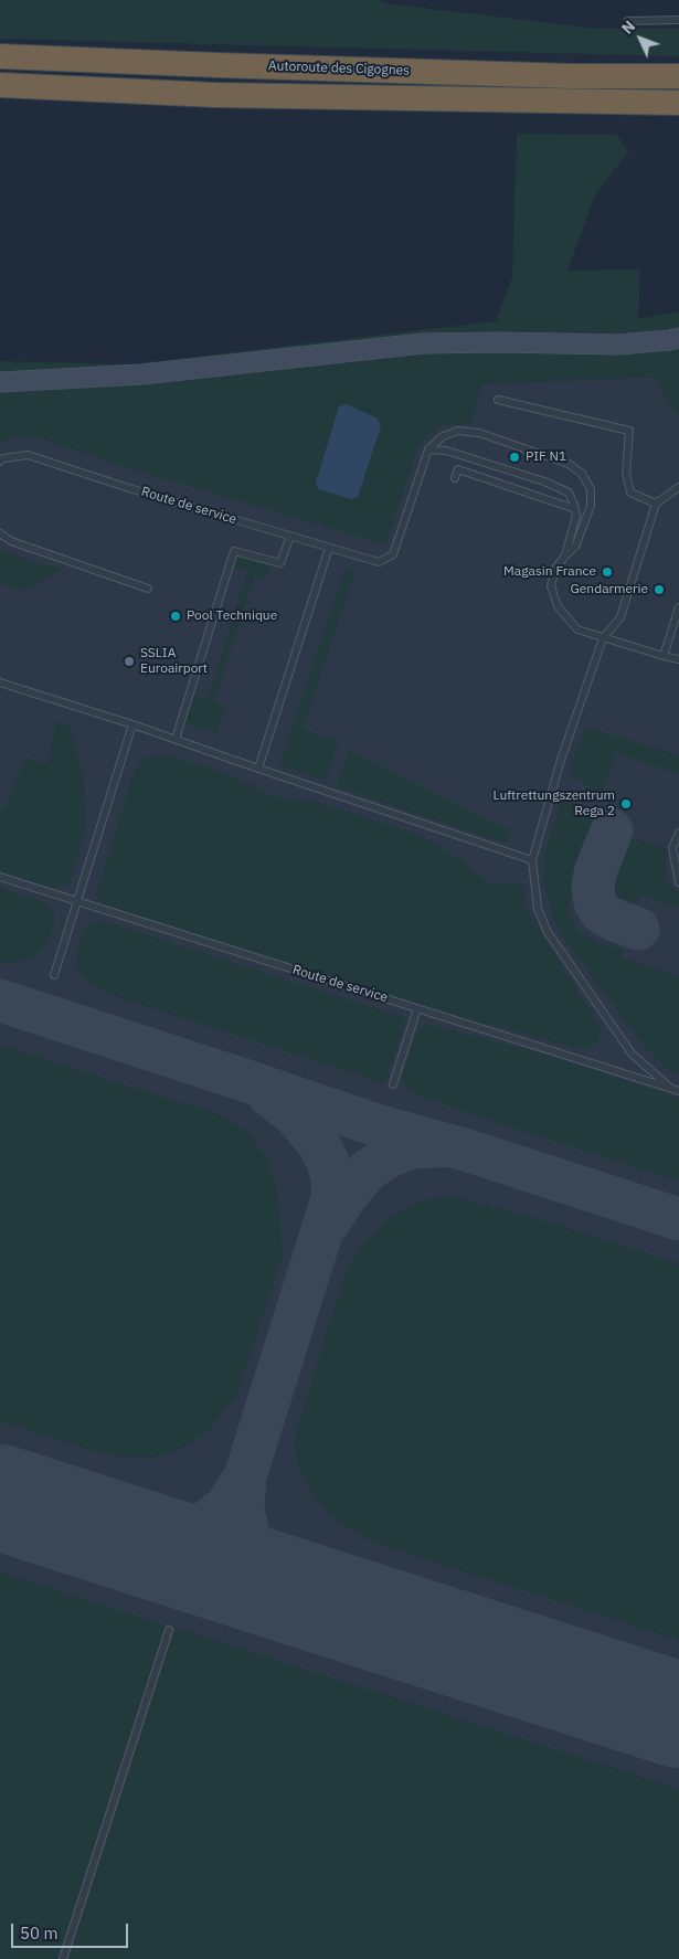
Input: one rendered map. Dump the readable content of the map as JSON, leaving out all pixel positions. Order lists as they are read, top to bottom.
{
  "streets": {
    "highway": ["Autoroute des Cigognes"],
    "lane": ["Route de service"]
  },
  "places": [
    "PIF N1",
    "Magasin France",
    "Gendarmerie",
    "Pool Technique",
    "SSLIA Euroairport",
    "Luftrettungszentrum Rega 2"
  ],
  "scale_bar": "50 m",
  "north": "top left"
}
